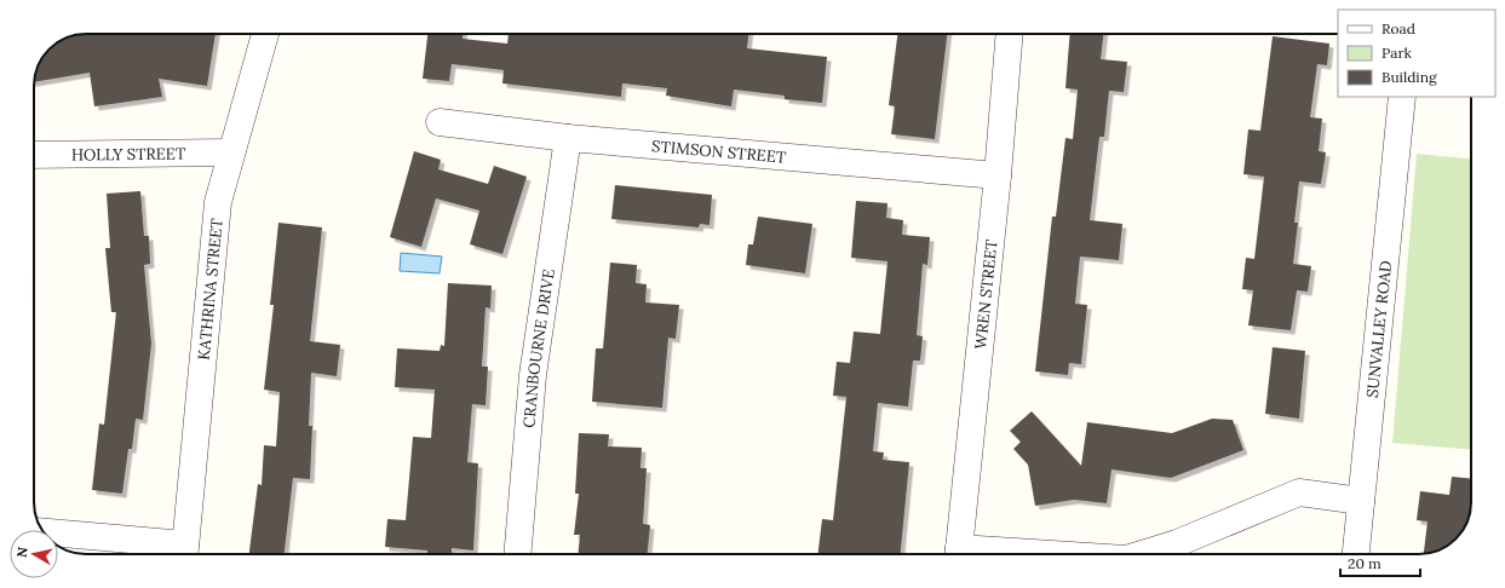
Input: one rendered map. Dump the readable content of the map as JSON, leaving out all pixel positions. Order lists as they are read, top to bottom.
{
  "streets": {
    "street": [
      "STIMSON STREET",
      "HOLLY STREET",
      "KATHRINA STREET",
      "WREN STREET",
      "SUNVALLEY ROAD",
      "CRANBOURNE DRIVE"
    ]
  },
  "crossings": [
    ["STIMSON STREET", "WREN STREET"],
    ["STIMSON STREET", "CRANBOURNE DRIVE"],
    ["HOLLY STREET", "KATHRINA STREET"]
  ],
  "legend": ["Road", "Park", "Building"],
  "scale_bar": "20 m",
  "north": "left"
}
